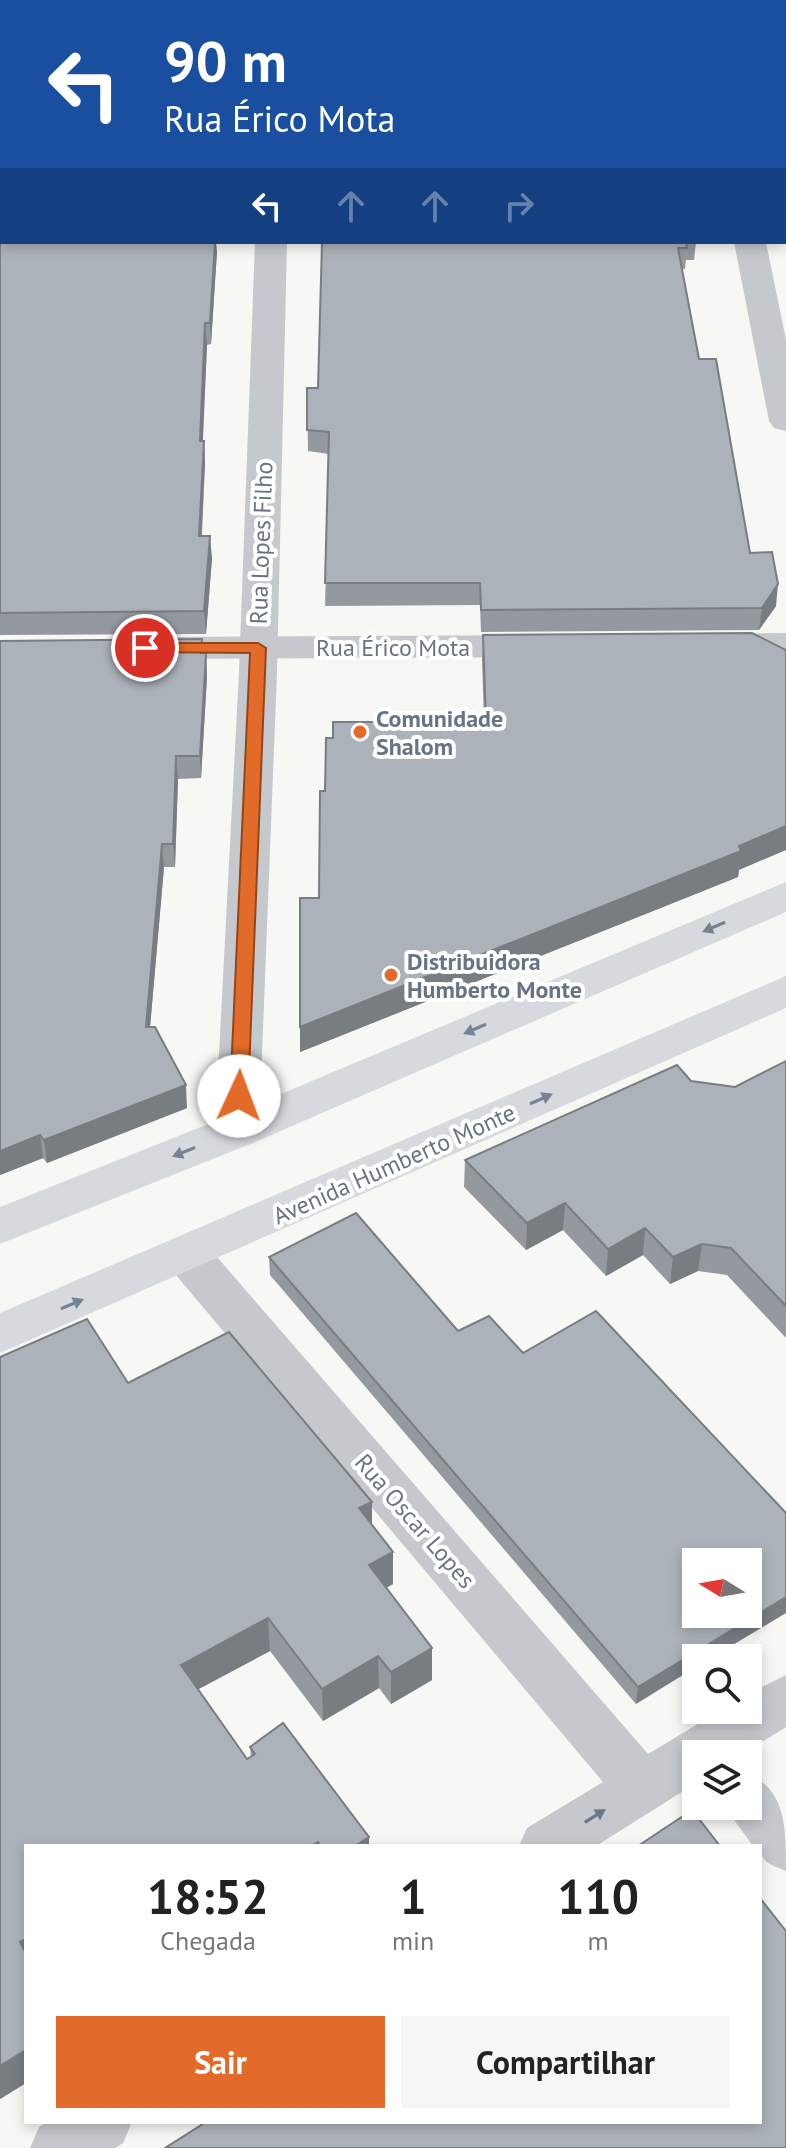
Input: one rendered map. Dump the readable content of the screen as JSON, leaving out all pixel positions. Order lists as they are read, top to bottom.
{
  "streets": {
    "main road": ["Avenida Humberto Monte"],
    "street": ["Rua Lopes Filho", "Rua Érico Mota", "Rua Oscar Lopes"]
  },
  "crossings": [
    ["Rua Lopes Filho", "Rua Érico Mota"],
    ["Avenida Humberto Monte", "Rua Oscar Lopes"]
  ],
  "places": ["Comunidade Shalom", "Distribuidora Humberto Monte"],
  "north": "left",
  "page": {
    "turn": ["90 m", "Rua Érico Mota"],
    "eta": [
      "18:52",
      "Chegada",
      "1",
      "min",
      "110",
      "m"
    ],
    "buttons": ["Sair", "Compartilhar"]
  }
}
